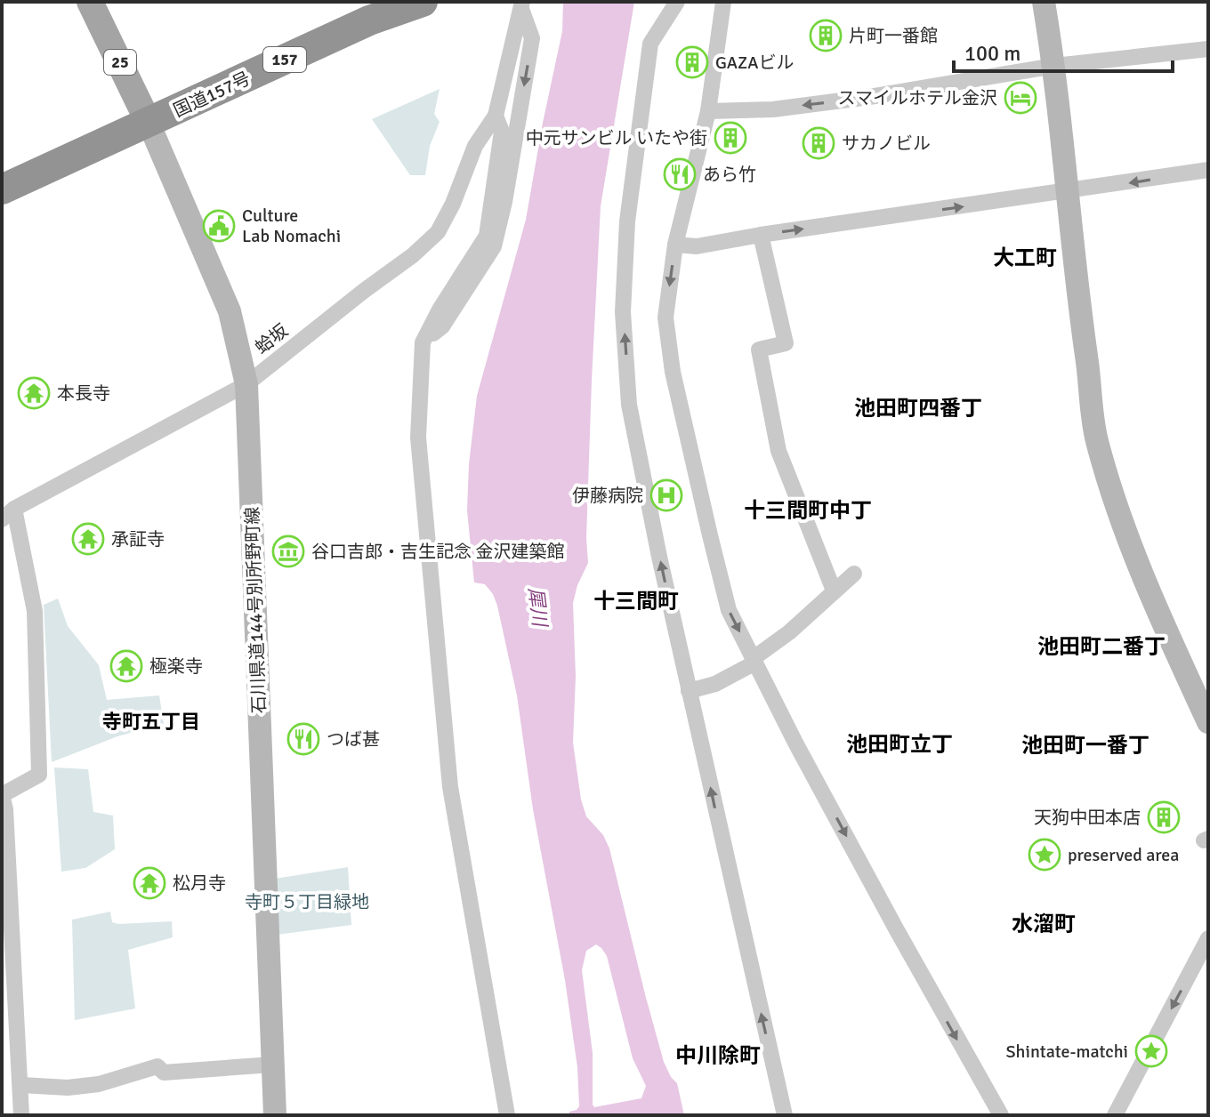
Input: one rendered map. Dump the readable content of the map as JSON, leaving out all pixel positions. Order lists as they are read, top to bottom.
{
  "streets": {
    "highway": ["157", "国道157号"],
    "main road": ["25", "石川県道144号別所野町線"],
    "street": ["蛤坂"]
  },
  "crossings": [
    ["25", "国道157号"],
    ["25", "石川県道144号別所野町線"],
    ["国道157号", "石川県道144号別所野町線"],
    ["蛤坂", "石川県道144号別所野町線"]
  ],
  "districts": [
    "大工町",
    "池田町四番丁",
    "十三間町中丁",
    "十三間町",
    "池田町二番丁",
    "寺町五丁目",
    "池田町立丁",
    "池田町一番丁",
    "水溜町",
    "中川除町"
  ],
  "water": ["犀川"],
  "parks": ["寺町５丁目緑地"],
  "places": {
    "building": [
      "片町一番館",
      "GAZAビル",
      "中元サンビル いたや街",
      "サカノビル",
      "天狗中田本店"
    ],
    "hotel": ["スマイルホテル金沢"],
    "restaurant": ["あら竹", "つば甚"],
    "public building": ["Culture Lab Nomachi"],
    "temple": [
      "本長寺",
      "承証寺",
      "極楽寺",
      "松月寺"
    ],
    "hospital": ["伊藤病院"],
    "museum": ["谷口吉郎・吉生記念 金沢建築館"],
    "place": ["preserved area", "Shintate-matchi"]
  },
  "scale_bar": "100 m"
}
